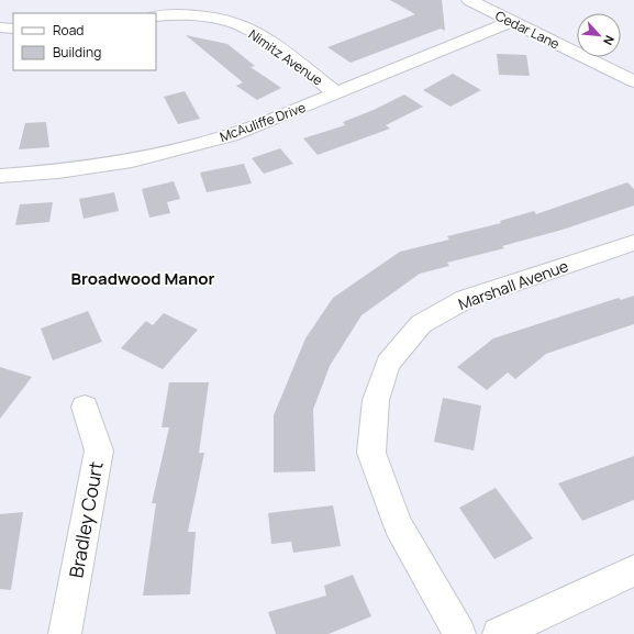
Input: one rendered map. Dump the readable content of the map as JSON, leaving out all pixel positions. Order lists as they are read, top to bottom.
{
  "streets": {
    "street": [
      "Cedar Lane",
      "Nimitz Avenue",
      "McAuliffe Drive",
      "Marshall Avenue",
      "Bradley Court"
    ]
  },
  "crossings": [
    ["Cedar Lane", "McAuliffe Drive"],
    ["Nimitz Avenue", "McAuliffe Drive"]
  ],
  "districts": ["Broadwood Manor"],
  "legend": ["Road", "Building"],
  "north": "bottom right"
}
